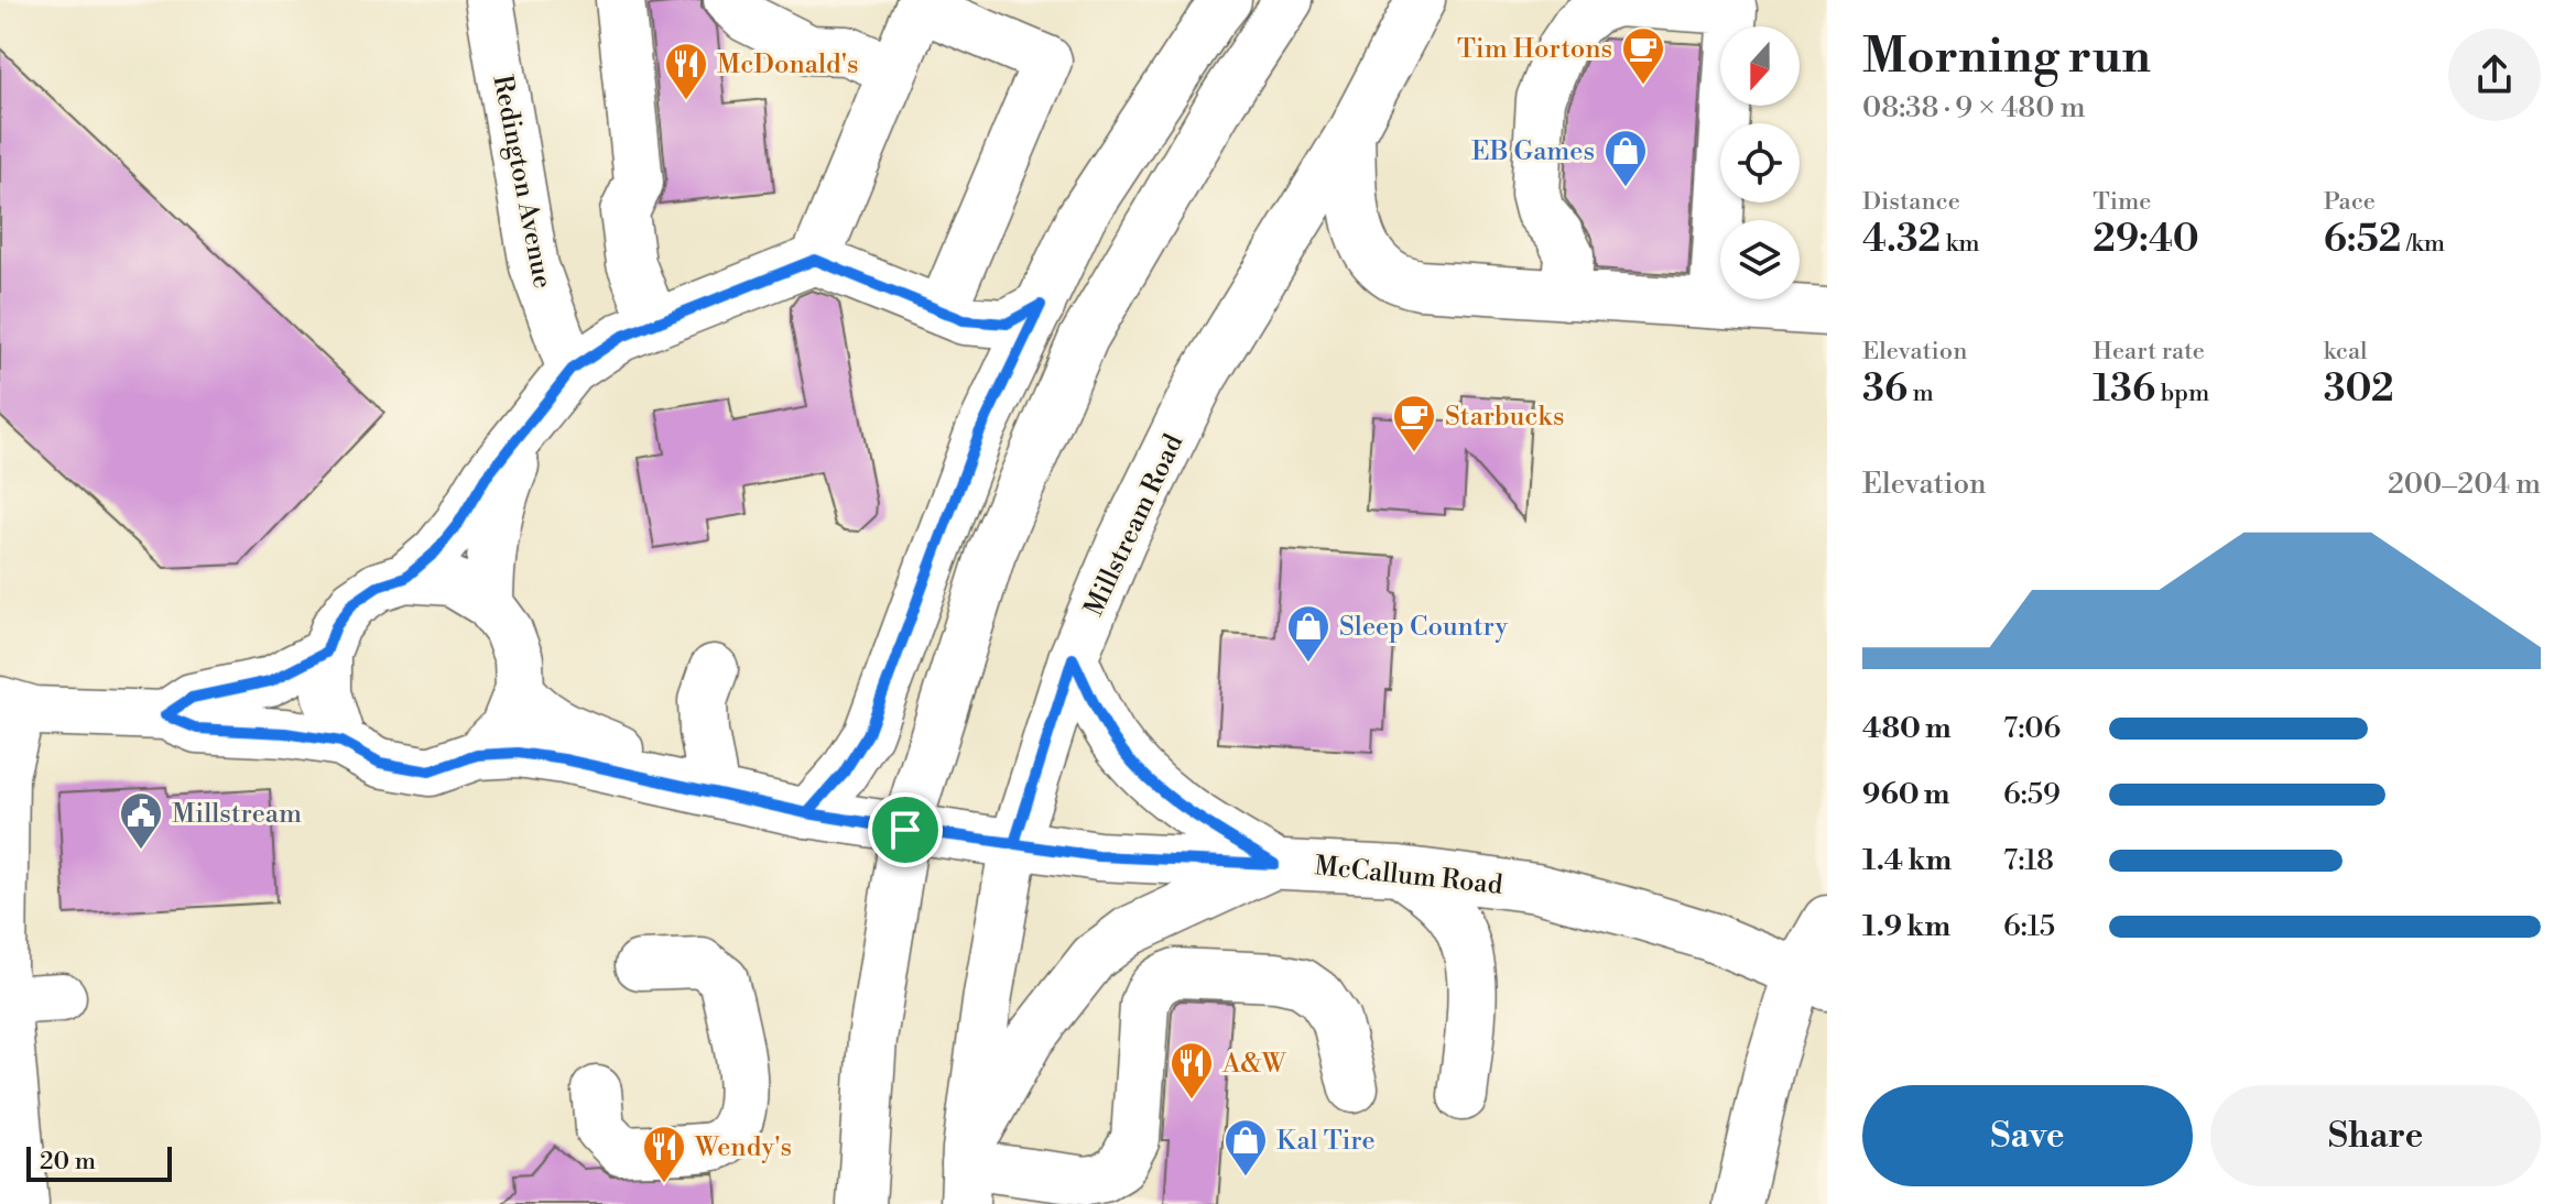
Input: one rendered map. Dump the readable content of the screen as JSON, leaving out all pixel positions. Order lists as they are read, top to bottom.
{
  "streets": {
    "main road": ["Redington Avenue", "Millstream Road", "McCallum Road"]
  },
  "crossings": [
    ["Millstream Road", "McCallum Road"]
  ],
  "places": {
    "cafe": ["Tim Hortons", "Starbucks"],
    "restaurant": ["McDonald's", "A&W", "Wendy's"],
    "shop": ["EB Games", "Sleep Country", "Kal Tire"],
    "public building": ["Millstream"]
  },
  "scale_bar": "20 m",
  "north": "bottom",
  "page": {
    "heading": ["Morning run", "08:38 · 9 × 480 m"],
    "stats": [
      ["Distance", "4.32 km"],
      ["Time", "29:40"],
      ["Pace", "6:52 /km"],
      ["Elevation", "36 m"],
      ["Heart rate", "136 bpm"],
      ["kcal", "302"]
    ],
    "chart": ["Elevation", "200–204 m"],
    "list": [
      {
        "name": "480 m",
        "note": "7:06"
      },
      {
        "name": "960 m",
        "note": "6:59"
      },
      {
        "name": "1.4 km",
        "note": "7:18"
      },
      {
        "name": "1.9 km",
        "note": "6:15"
      }
    ],
    "buttons": ["Save", "Share"],
    "scale": "20 m"
  }
}
